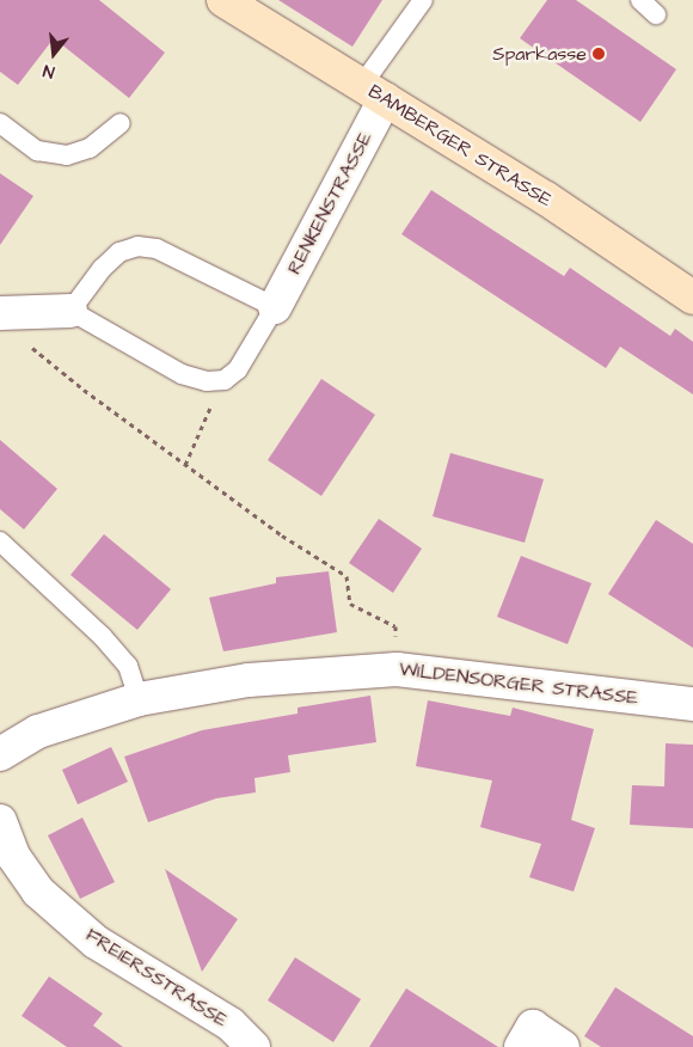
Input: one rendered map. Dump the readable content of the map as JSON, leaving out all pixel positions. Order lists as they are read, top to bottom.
{
  "streets": {
    "main road": ["BAMBERGER STRASSE"],
    "street": ["RENKENSTRASSE", "WILDENSORGER STRASSE", "FREIERSSTRASSE"]
  },
  "crossings": [
    ["BAMBERGER STRASSE", "RENKENSTRASSE"]
  ],
  "places": ["Sparkasse"],
  "north": "bottom"
}
